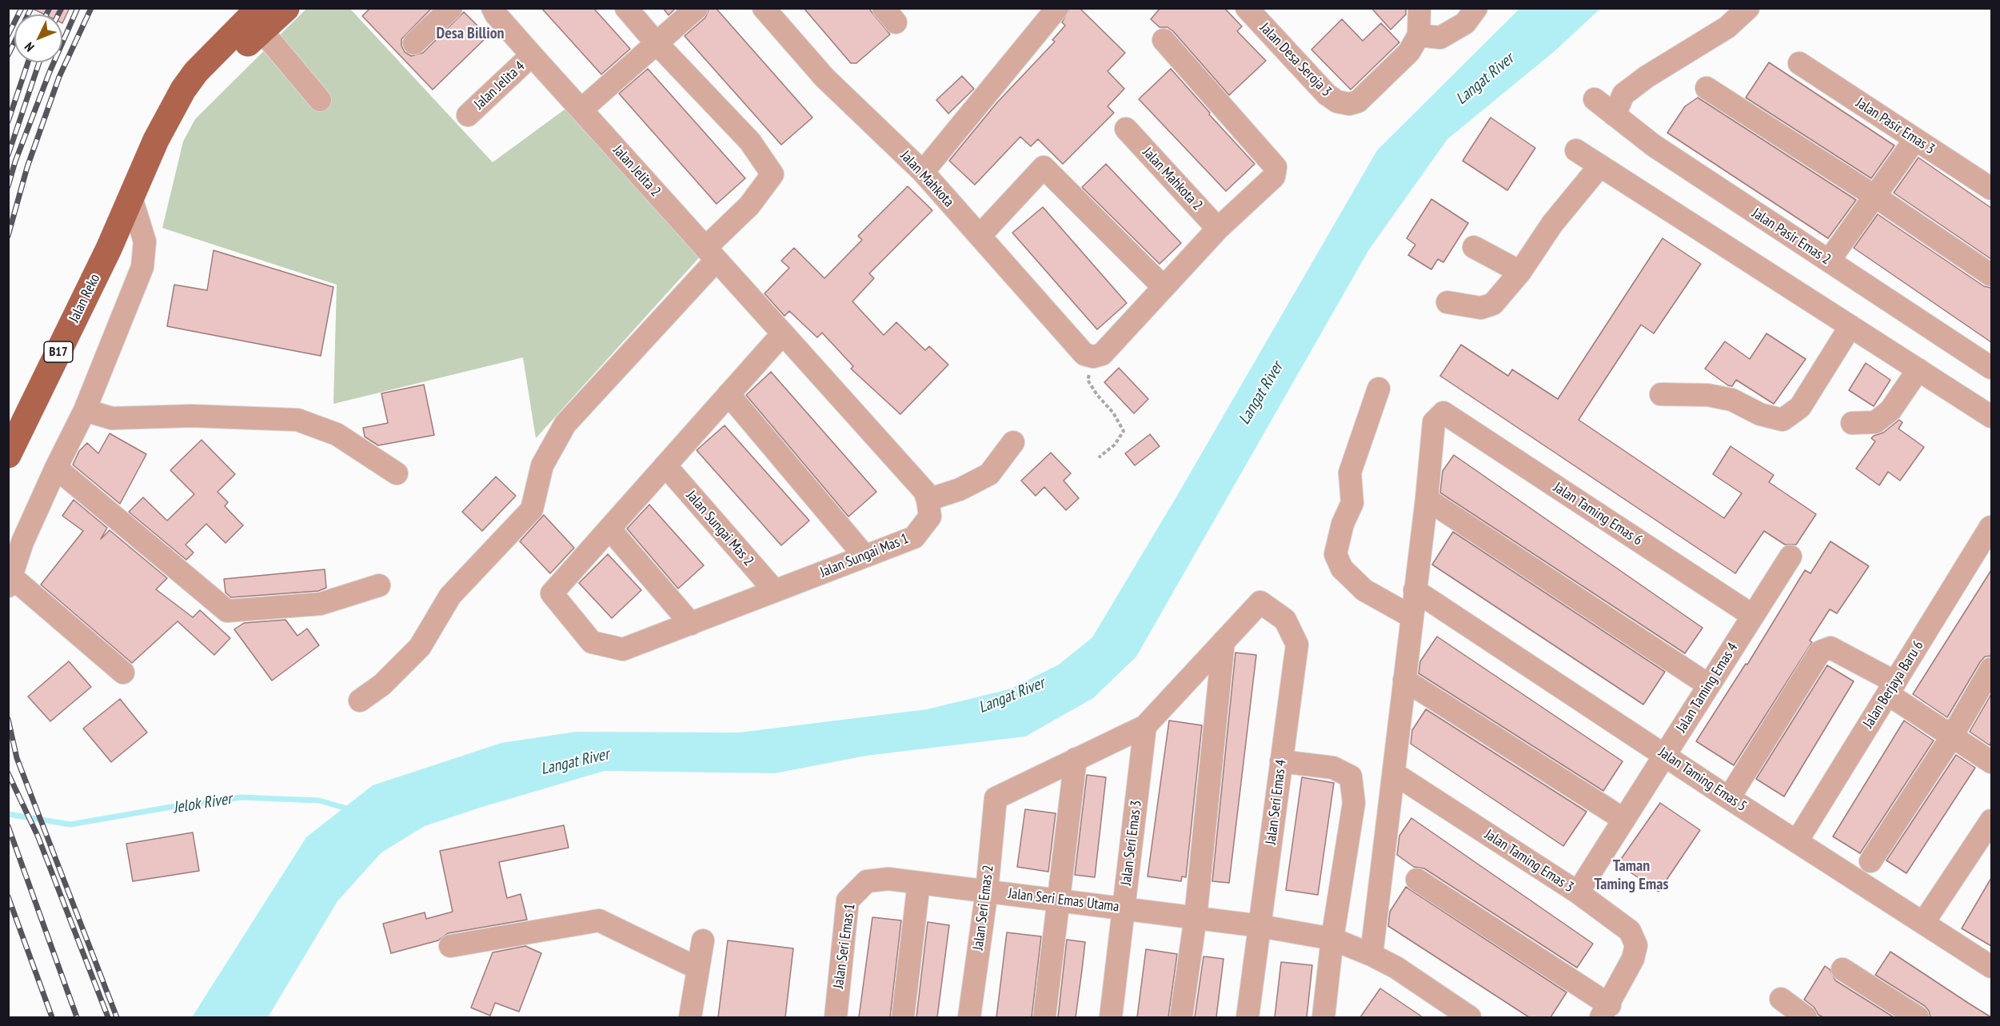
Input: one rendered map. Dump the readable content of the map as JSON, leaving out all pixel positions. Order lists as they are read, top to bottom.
{
  "streets": {
    "main road": ["Jalan Reko", "B17"],
    "street": [
      "Jalan Desa Seroja 3",
      "Jalan Jelita 4",
      "Jalan Pasir Emas 3",
      "Jalan Jelita 2",
      "Jalan Mahkota",
      "Jalan Mahkota 2",
      "Jalan Pasir Emas 2",
      "Jalan Taming Emas 6",
      "Jalan Sungai Mas 2",
      "Jalan Sungai Mas 1",
      "Jalan Berjaya Baru 6",
      "Jalan Taming Emas 4",
      "Jalan Taming Emas 5",
      "Jalan Seri Emas 4",
      "Jalan Seri Emas 3",
      "Jalan Taming Emas 3",
      "Jalan Seri Emas Utama",
      "Jalan Seri Emas 2",
      "Jalan Seri Emas 1"
    ]
  },
  "crossings": [
    ["Jalan Jelita 4", "Jalan Jelita 2"],
    ["Jalan Taming Emas 6", "Jalan Taming Emas 4"],
    ["Jalan Sungai Mas 2", "Jalan Sungai Mas 1"],
    ["Jalan Berjaya Baru 6", "Jalan Taming Emas 5"],
    ["Jalan Taming Emas 4", "Jalan Taming Emas 5"],
    ["Jalan Taming Emas 4", "Jalan Taming Emas 3"],
    ["Jalan Seri Emas 4", "Jalan Seri Emas Utama"],
    ["Jalan Seri Emas 3", "Jalan Seri Emas Utama"],
    ["Jalan Seri Emas Utama", "Jalan Seri Emas 2"],
    ["Jalan Seri Emas Utama", "Jalan Seri Emas 1"]
  ],
  "districts": ["Desa Billion", "Taman Taming Emas"],
  "water": ["Langat River", "Jelok River"],
  "north": "bottom left"
}
